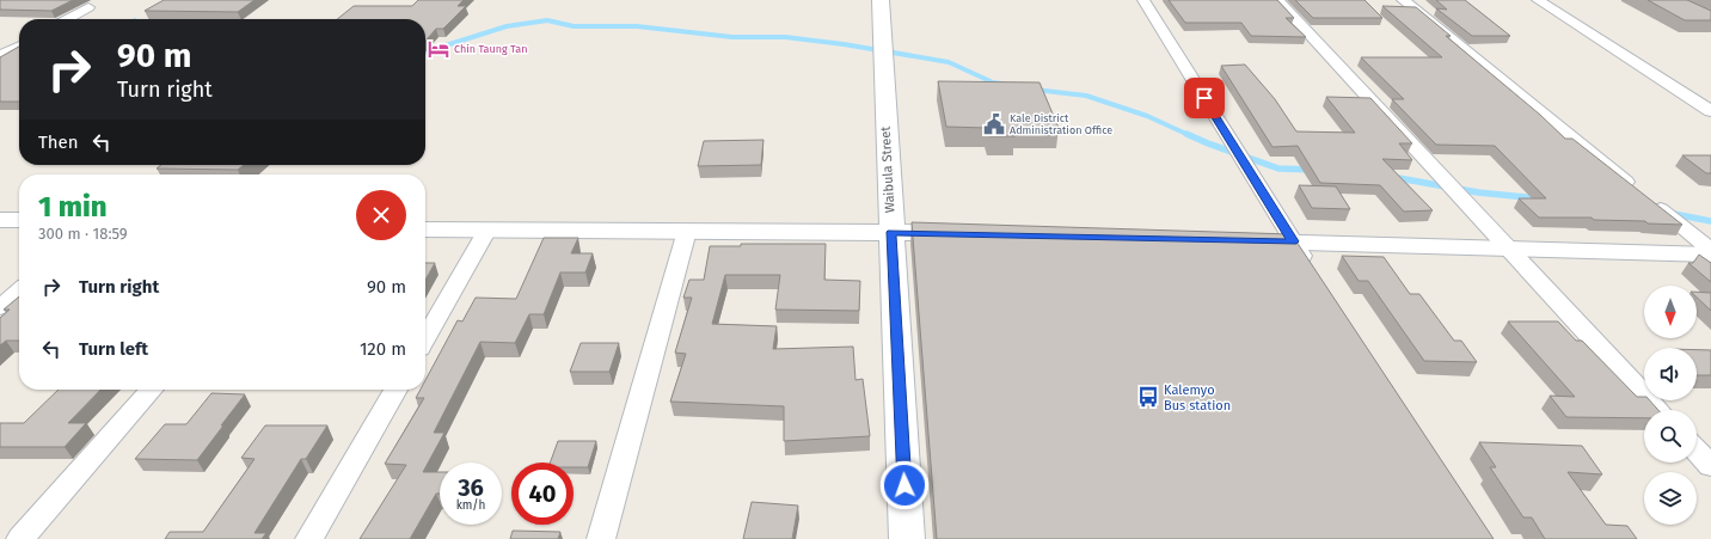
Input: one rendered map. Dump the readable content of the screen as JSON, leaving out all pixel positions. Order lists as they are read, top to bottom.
{
  "streets": {
    "street": ["Waibula Street"]
  },
  "places": {
    "hotel": ["Chin Taung Tan"],
    "public building": ["Kale District Administration Office"],
    "bus stop": ["Kalemyo Bus station"]
  },
  "north": "bottom",
  "page": {
    "turn": ["90 m", "Turn right"],
    "then": "Then",
    "heading": ["1 min", "300 m · 18:59"],
    "list": [
      {
        "name": "Turn right",
        "value": "90 m"
      },
      {
        "name": "Turn left",
        "value": "120 m"
      }
    ],
    "speed": "36 km/h",
    "limit": "40"
  }
}
